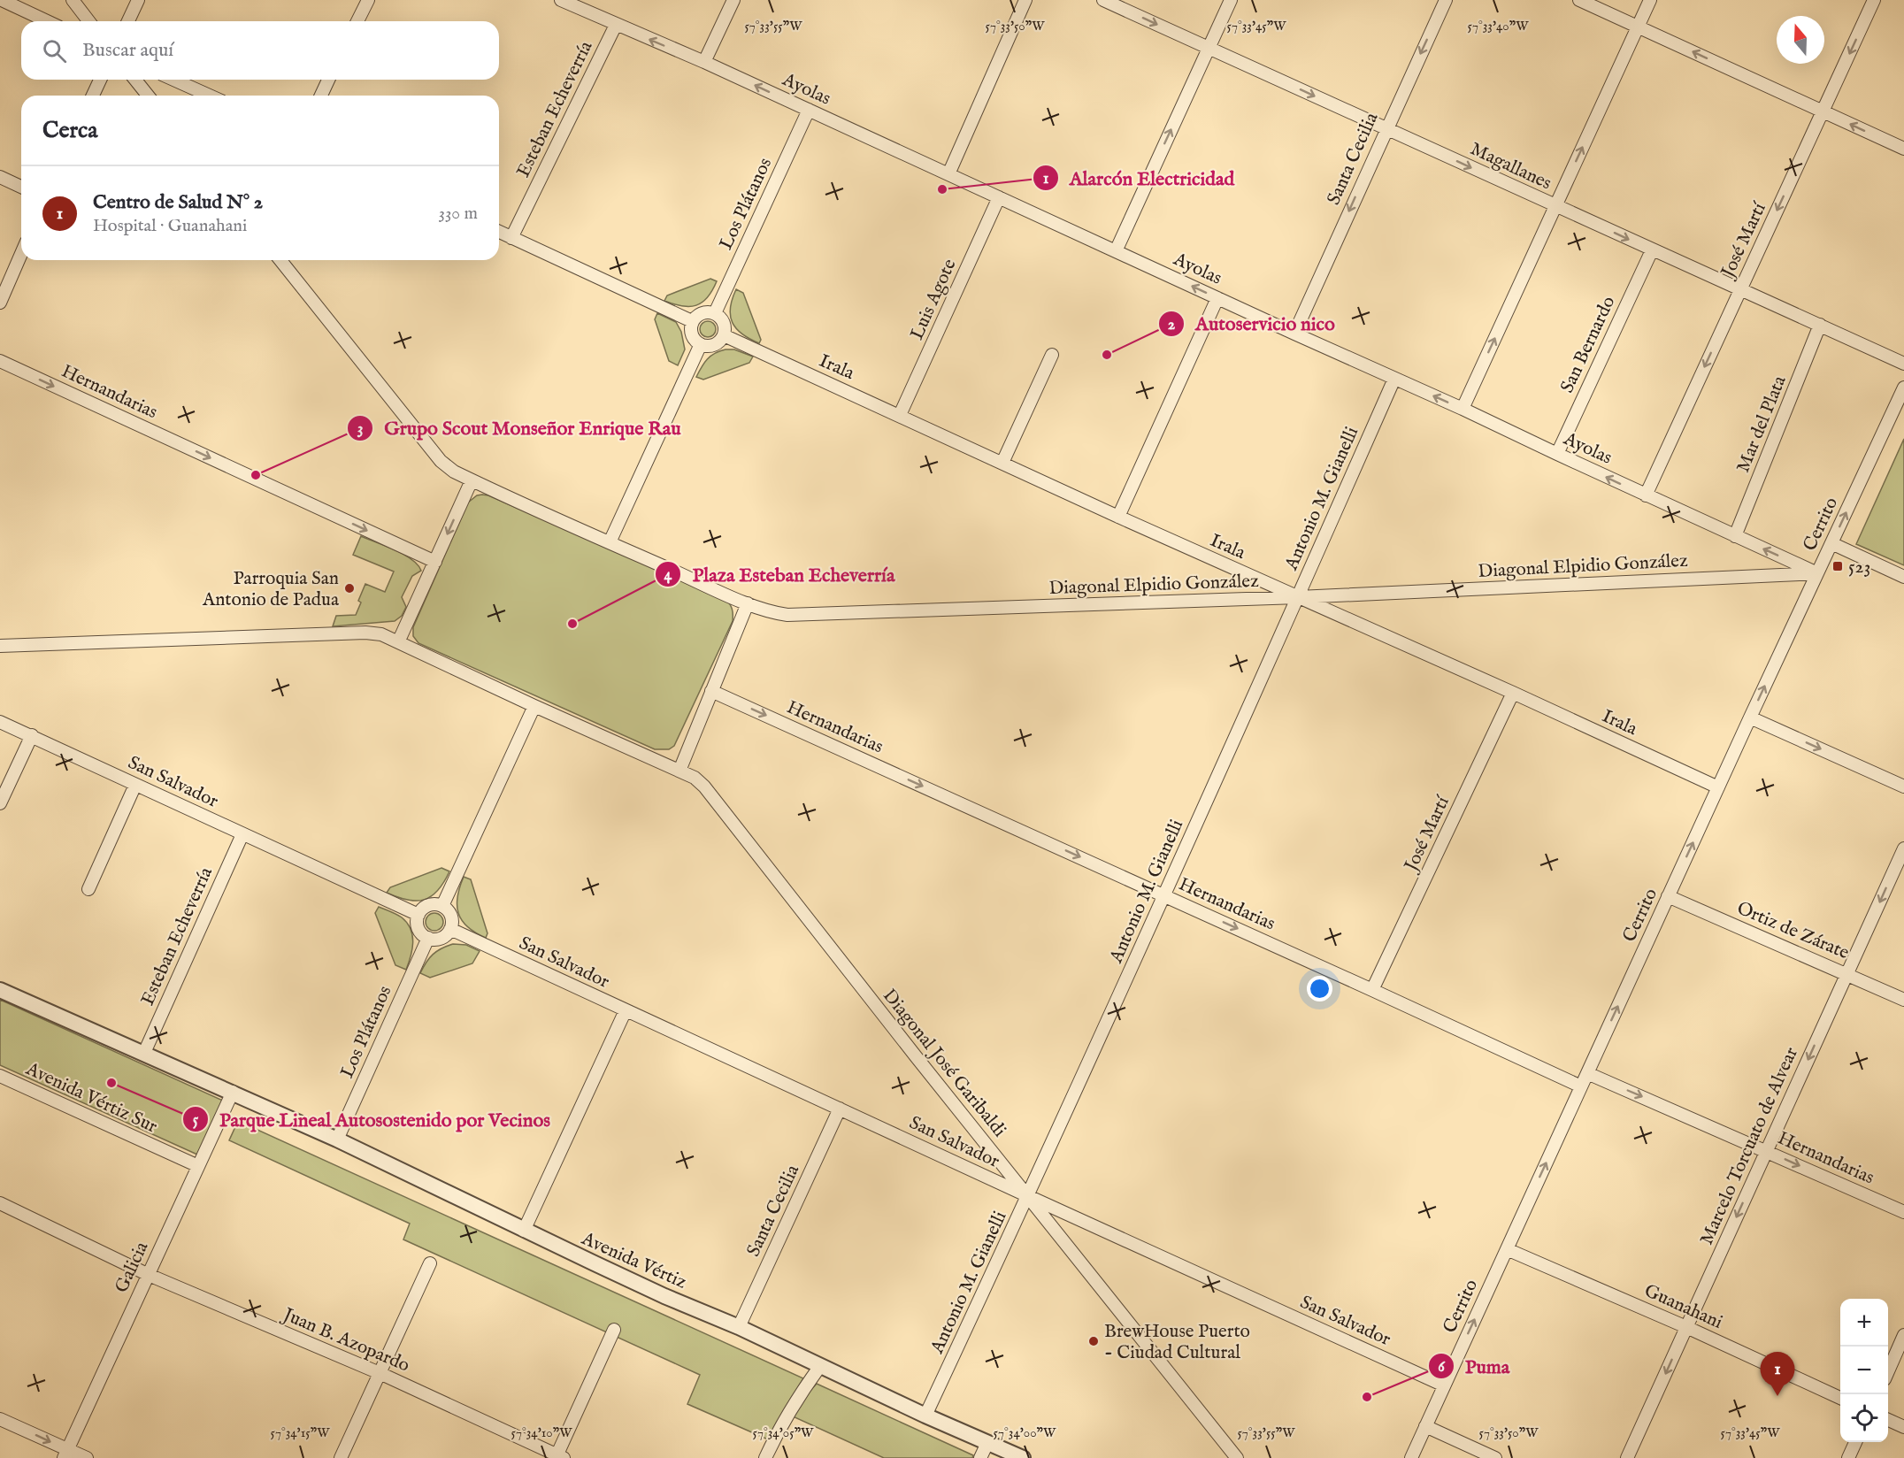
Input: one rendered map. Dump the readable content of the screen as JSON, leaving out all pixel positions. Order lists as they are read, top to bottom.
{
  "streets": {
    "street": [
      "Ayolas",
      "Esteban Echeverría",
      "Santa Cecilia",
      "Magallanes",
      "Los Plátanos",
      "José Martí",
      "Luis Agote",
      "San Bernardo",
      "Irala",
      "Hernandarias",
      "Mar del Plata",
      "Antonio M. Gianelli",
      "Cerrito",
      "Diagonal Elpidio González",
      "San Salvador",
      "Ortiz de Zárate",
      "Diagonal José Garibaldi",
      "Avenida Vértiz Sur",
      "Marcelo Torcuato de Alvear",
      "Avenida Vértiz",
      "Galicia",
      "Guanahani",
      "Juan B. Azopardo"
    ]
  },
  "crossings": [
    ["Ayolas", "Esteban Echeverría"],
    ["Ayolas", "Santa Cecilia"],
    ["Ayolas", "Los Plátanos"],
    ["Ayolas", "José Martí"],
    ["Ayolas", "Luis Agote"],
    ["Ayolas", "San Bernardo"],
    ["Ayolas", "Mar del Plata"],
    ["Ayolas", "Antonio M. Gianelli"],
    ["Ayolas", "Cerrito"],
    ["Ayolas", "Diagonal Elpidio González"],
    ["Esteban Echeverría", "San Salvador"],
    ["Esteban Echeverría", "Avenida Vértiz"],
    ["Santa Cecilia", "Magallanes"],
    ["Santa Cecilia", "San Salvador"],
    ["Santa Cecilia", "Avenida Vértiz"],
    ["Magallanes", "José Martí"],
    ["Magallanes", "San Bernardo"],
    ["Magallanes", "Mar del Plata"],
    ["Los Plátanos", "Irala"],
    ["Los Plátanos", "San Salvador"],
    ["Los Plátanos", "Avenida Vértiz"],
    ["José Martí", "Irala"],
    ["José Martí", "Hernandarias"],
    ["Luis Agote", "Irala"],
    ["Irala", "Antonio M. Gianelli"],
    ["Irala", "Cerrito"],
    ["Irala", "Diagonal Elpidio González"],
    ["Hernandarias", "Antonio M. Gianelli"],
    ["Hernandarias", "Cerrito"],
    ["Hernandarias", "Marcelo Torcuato de Alvear"],
    ["Antonio M. Gianelli", "Diagonal Elpidio González"],
    ["Antonio M. Gianelli", "San Salvador"],
    ["Antonio M. Gianelli", "Diagonal José Garibaldi"],
    ["Antonio M. Gianelli", "Avenida Vértiz"],
    ["Cerrito", "Diagonal Elpidio González"],
    ["Cerrito", "San Salvador"],
    ["Cerrito", "Ortiz de Zárate"],
    ["Cerrito", "Guanahani"],
    ["San Salvador", "Diagonal José Garibaldi"],
    ["Ortiz de Zárate", "Marcelo Torcuato de Alvear"],
    ["Avenida Vértiz Sur", "Galicia"],
    ["Marcelo Torcuato de Alvear", "Guanahani"],
    ["Avenida Vértiz", "Galicia"],
    ["Galicia", "Juan B. Azopardo"]
  ],
  "one_way": [
    "Ayolas",
    "Santa Cecilia",
    "Magallanes",
    "José Martí",
    "Hernandarias",
    "Cerrito",
    "Marcelo Torcuato de Alvear"
  ],
  "places": {
    "other": [
      "Alarcón Electricidad",
      "Autoservicio nico",
      "Grupo Scout Monseñor Enrique Rau",
      "Parroquia San Antonio de Padua",
      "Plaza Esteban Echeverría",
      "Parque Lineal Autosostenido por Vecinos",
      "BrewHouse Puerto - Ciudad Cultural",
      "Puma"
    ],
    "transit": ["523"]
  },
  "north": "top",
  "page": {
    "search": "Buscar aquí",
    "heading": "Cerca",
    "list": [
      {
        "mark": "1",
        "name": "Centro de Salud N° 2",
        "note": "Hospital · Guanahani",
        "value": "330 m"
      }
    ],
    "map_buttons": ["+", "−"],
    "pins": "1"
  },
  "coordinates": [
    "57°33'55\"W",
    "57°33'50\"W",
    "57°33'45\"W",
    "57°33'40\"W",
    "57°34'15\"W",
    "57°34'10\"W",
    "57°34'05\"W",
    "57°34'00\"W"
  ]
}
